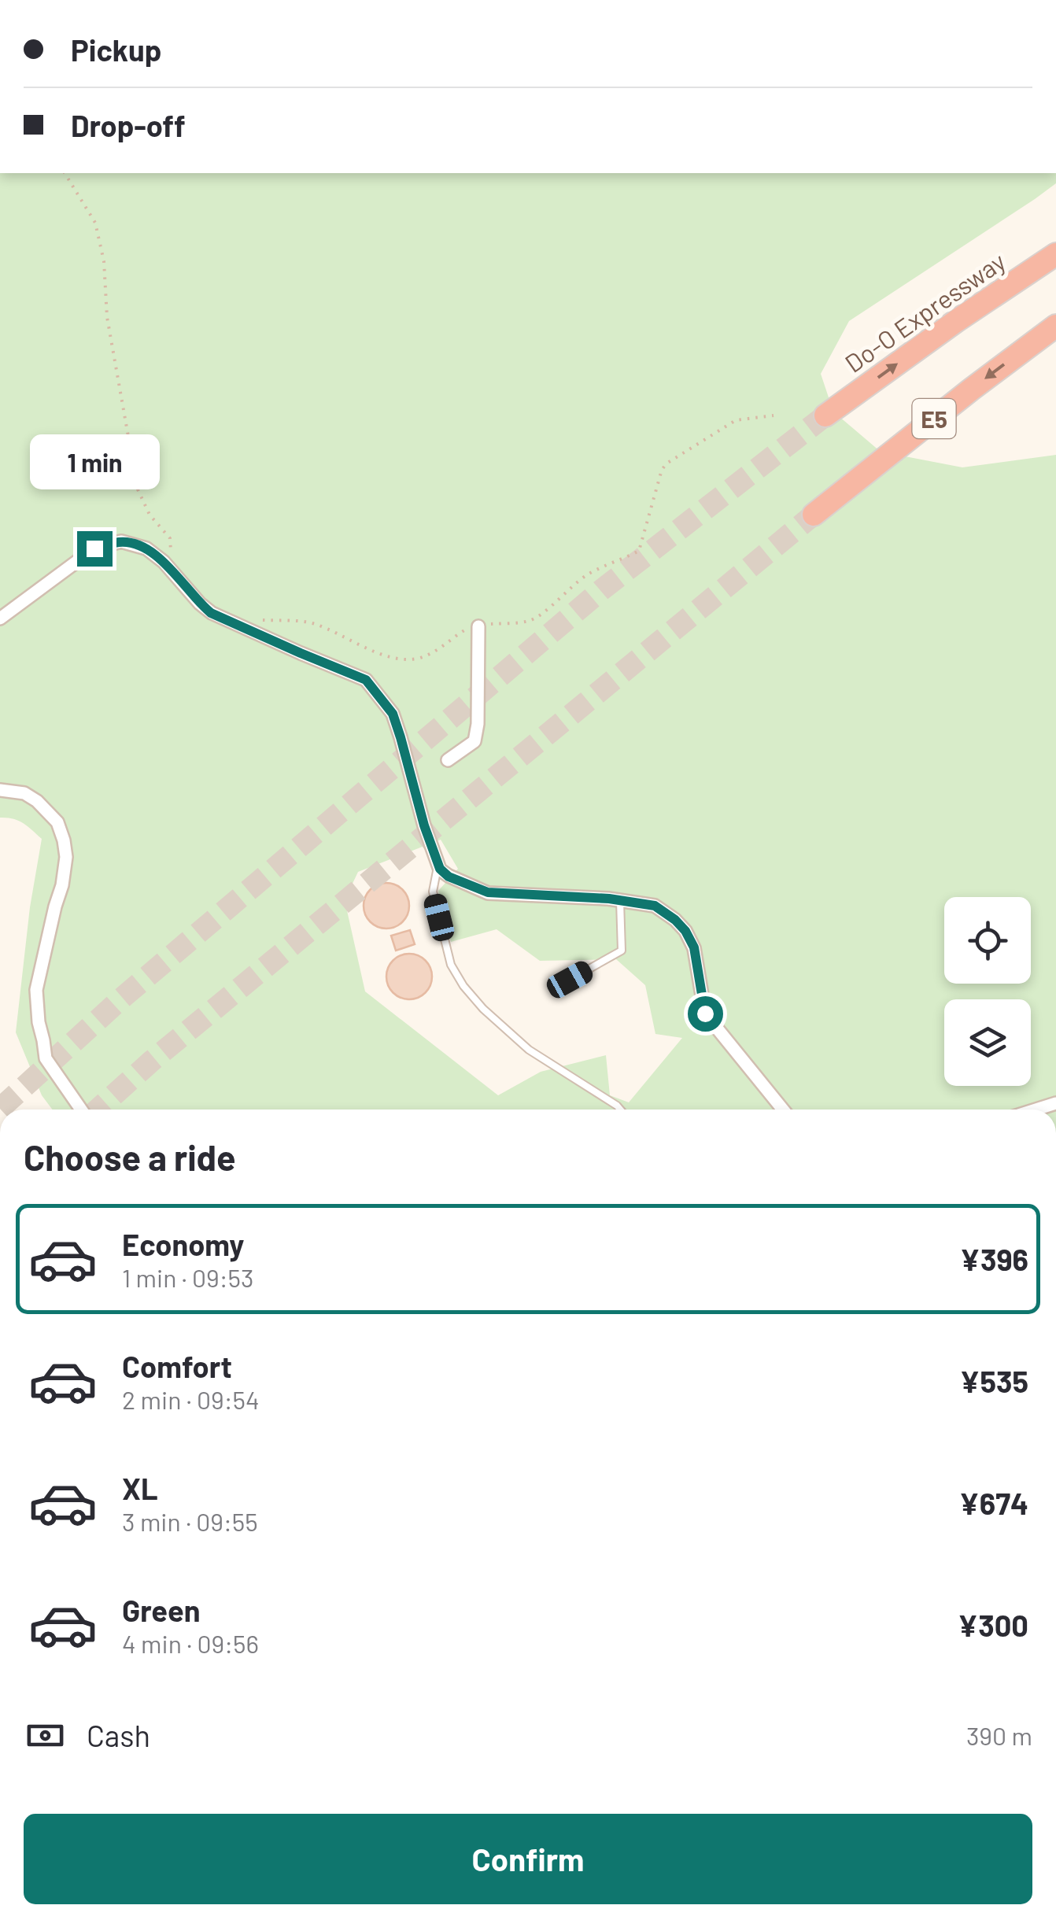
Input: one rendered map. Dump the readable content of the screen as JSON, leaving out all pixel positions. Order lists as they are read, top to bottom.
{
  "streets": {
    "highway": ["Do-O Expressway", "E5"]
  },
  "page": {
    "banner": ["Pickup", "Drop-off"],
    "bubble": "1 min",
    "heading": "Choose a ride",
    "list": [
      {
        "name": "Economy",
        "note": "1 min · 09:53",
        "value": "¥396"
      },
      {
        "name": "Comfort",
        "note": "2 min · 09:54",
        "value": "¥535"
      },
      {
        "name": "XL",
        "note": "3 min · 09:55",
        "value": "¥674"
      },
      {
        "name": "Green",
        "note": "4 min · 09:56",
        "value": "¥300"
      }
    ],
    "pay": ["Cash", "390 m"],
    "buttons": "Confirm"
  }
}
